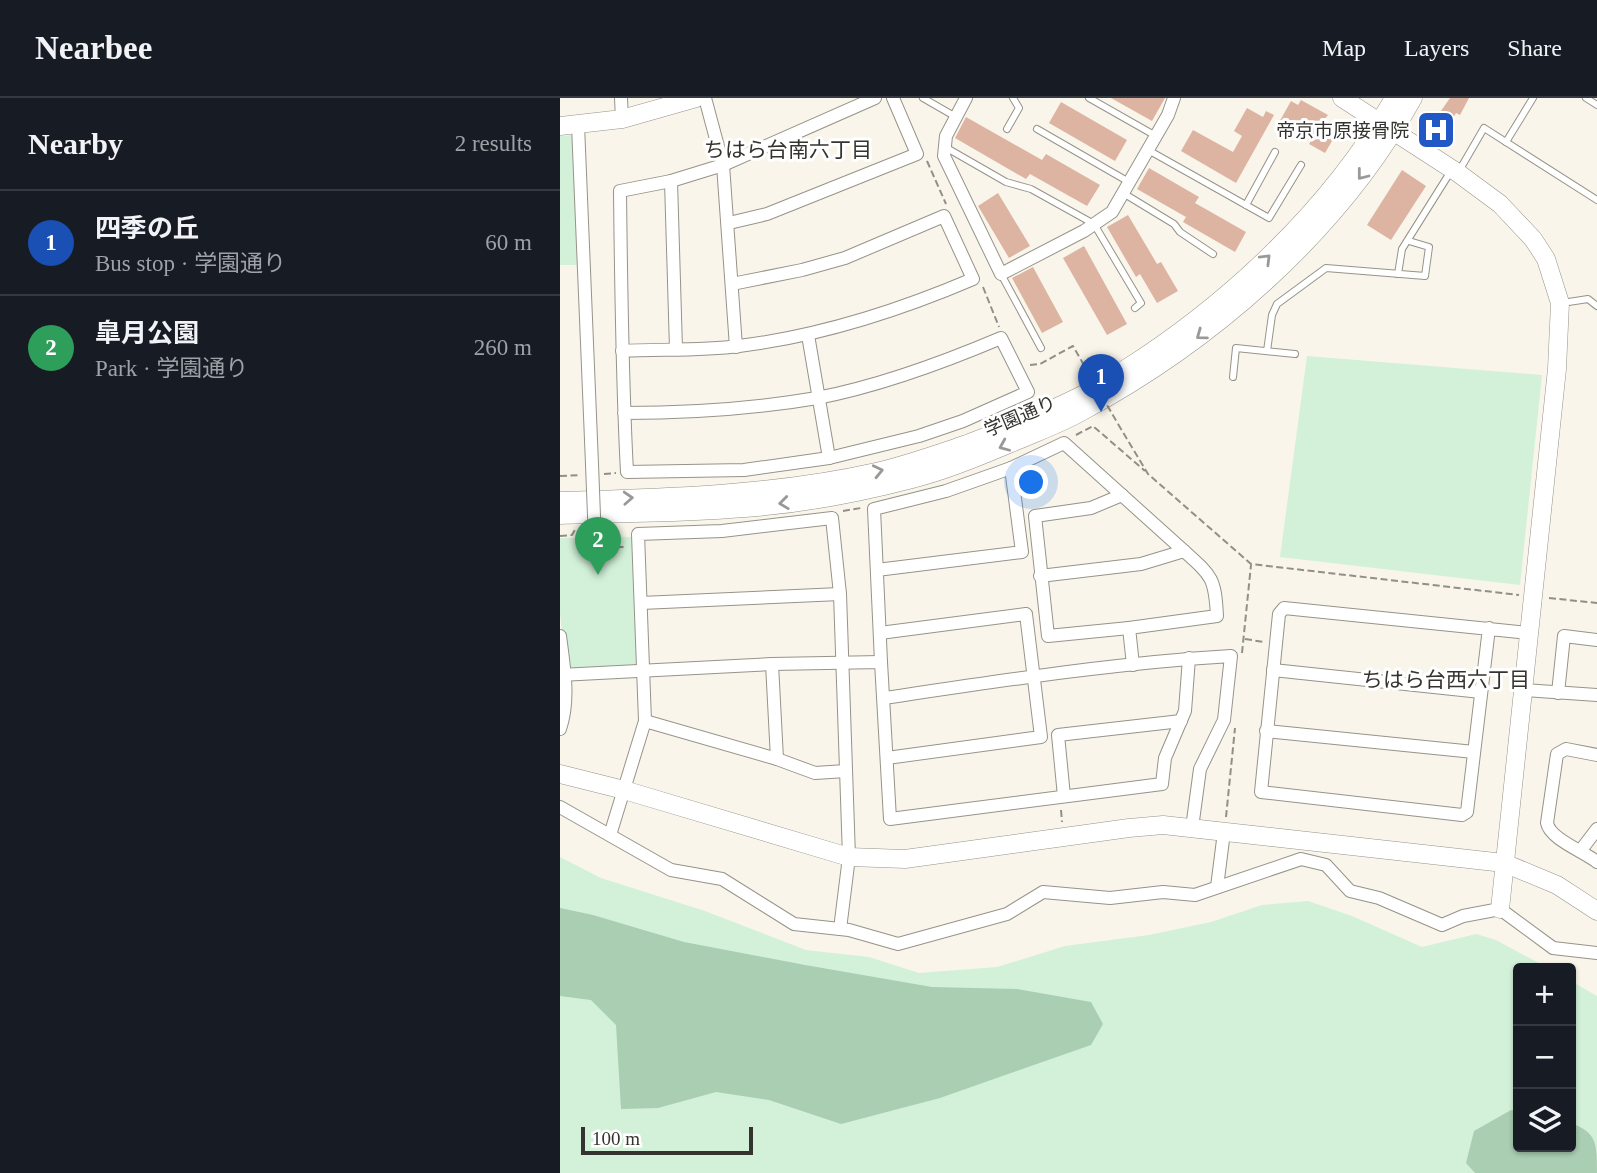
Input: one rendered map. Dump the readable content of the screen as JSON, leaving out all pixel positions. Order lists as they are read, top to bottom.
{
  "streets": {
    "street": ["学園通り"]
  },
  "districts": ["ちはら台南六丁目", "ちはら台西六丁目"],
  "places": {
    "hospital": ["帝京市原接骨院"]
  },
  "scale_bar": "100 m",
  "page": {
    "header": "Nearbee",
    "nav": ["Map", "Layers", "Share"],
    "heading": ["Nearby", "2 results"],
    "list": [
      {
        "mark": "1",
        "name": "四季の丘",
        "note": "Bus stop · 学園通り",
        "value": "60 m"
      },
      {
        "mark": "2",
        "name": "皐月公園",
        "note": "Park · 学園通り",
        "value": "260 m"
      }
    ],
    "pins": ["1", "2"],
    "map_buttons": ["+", "−"],
    "scale": "100 m"
  }
}
